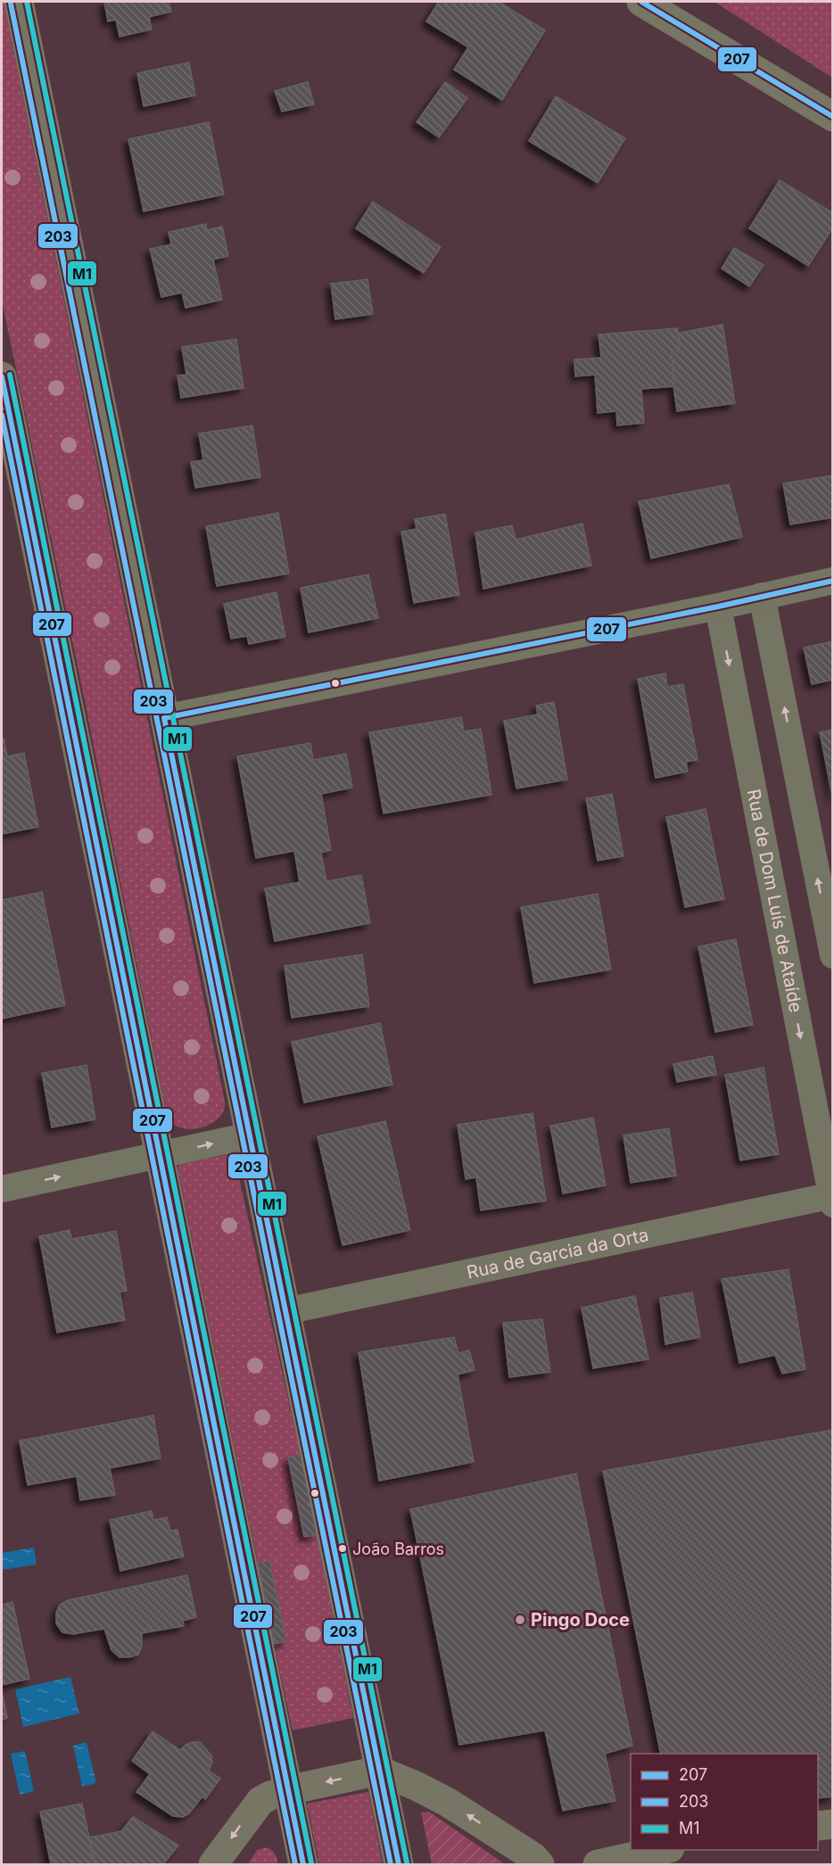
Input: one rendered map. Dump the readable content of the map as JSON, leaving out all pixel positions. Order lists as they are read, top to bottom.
{
  "streets": {
    "street": ["Rua de Dom Luís de Ataíde", "Rua de Garcia da Orta"]
  },
  "crossings": [
    ["Rua de Dom Luís de Ataíde", "Rua de Garcia da Orta"]
  ],
  "places": ["João Barros", "Pingo Doce"],
  "lines": ["transit line 207", "transit line M1", "transit line 203"],
  "legend": ["207", "203", "M1"]
}
